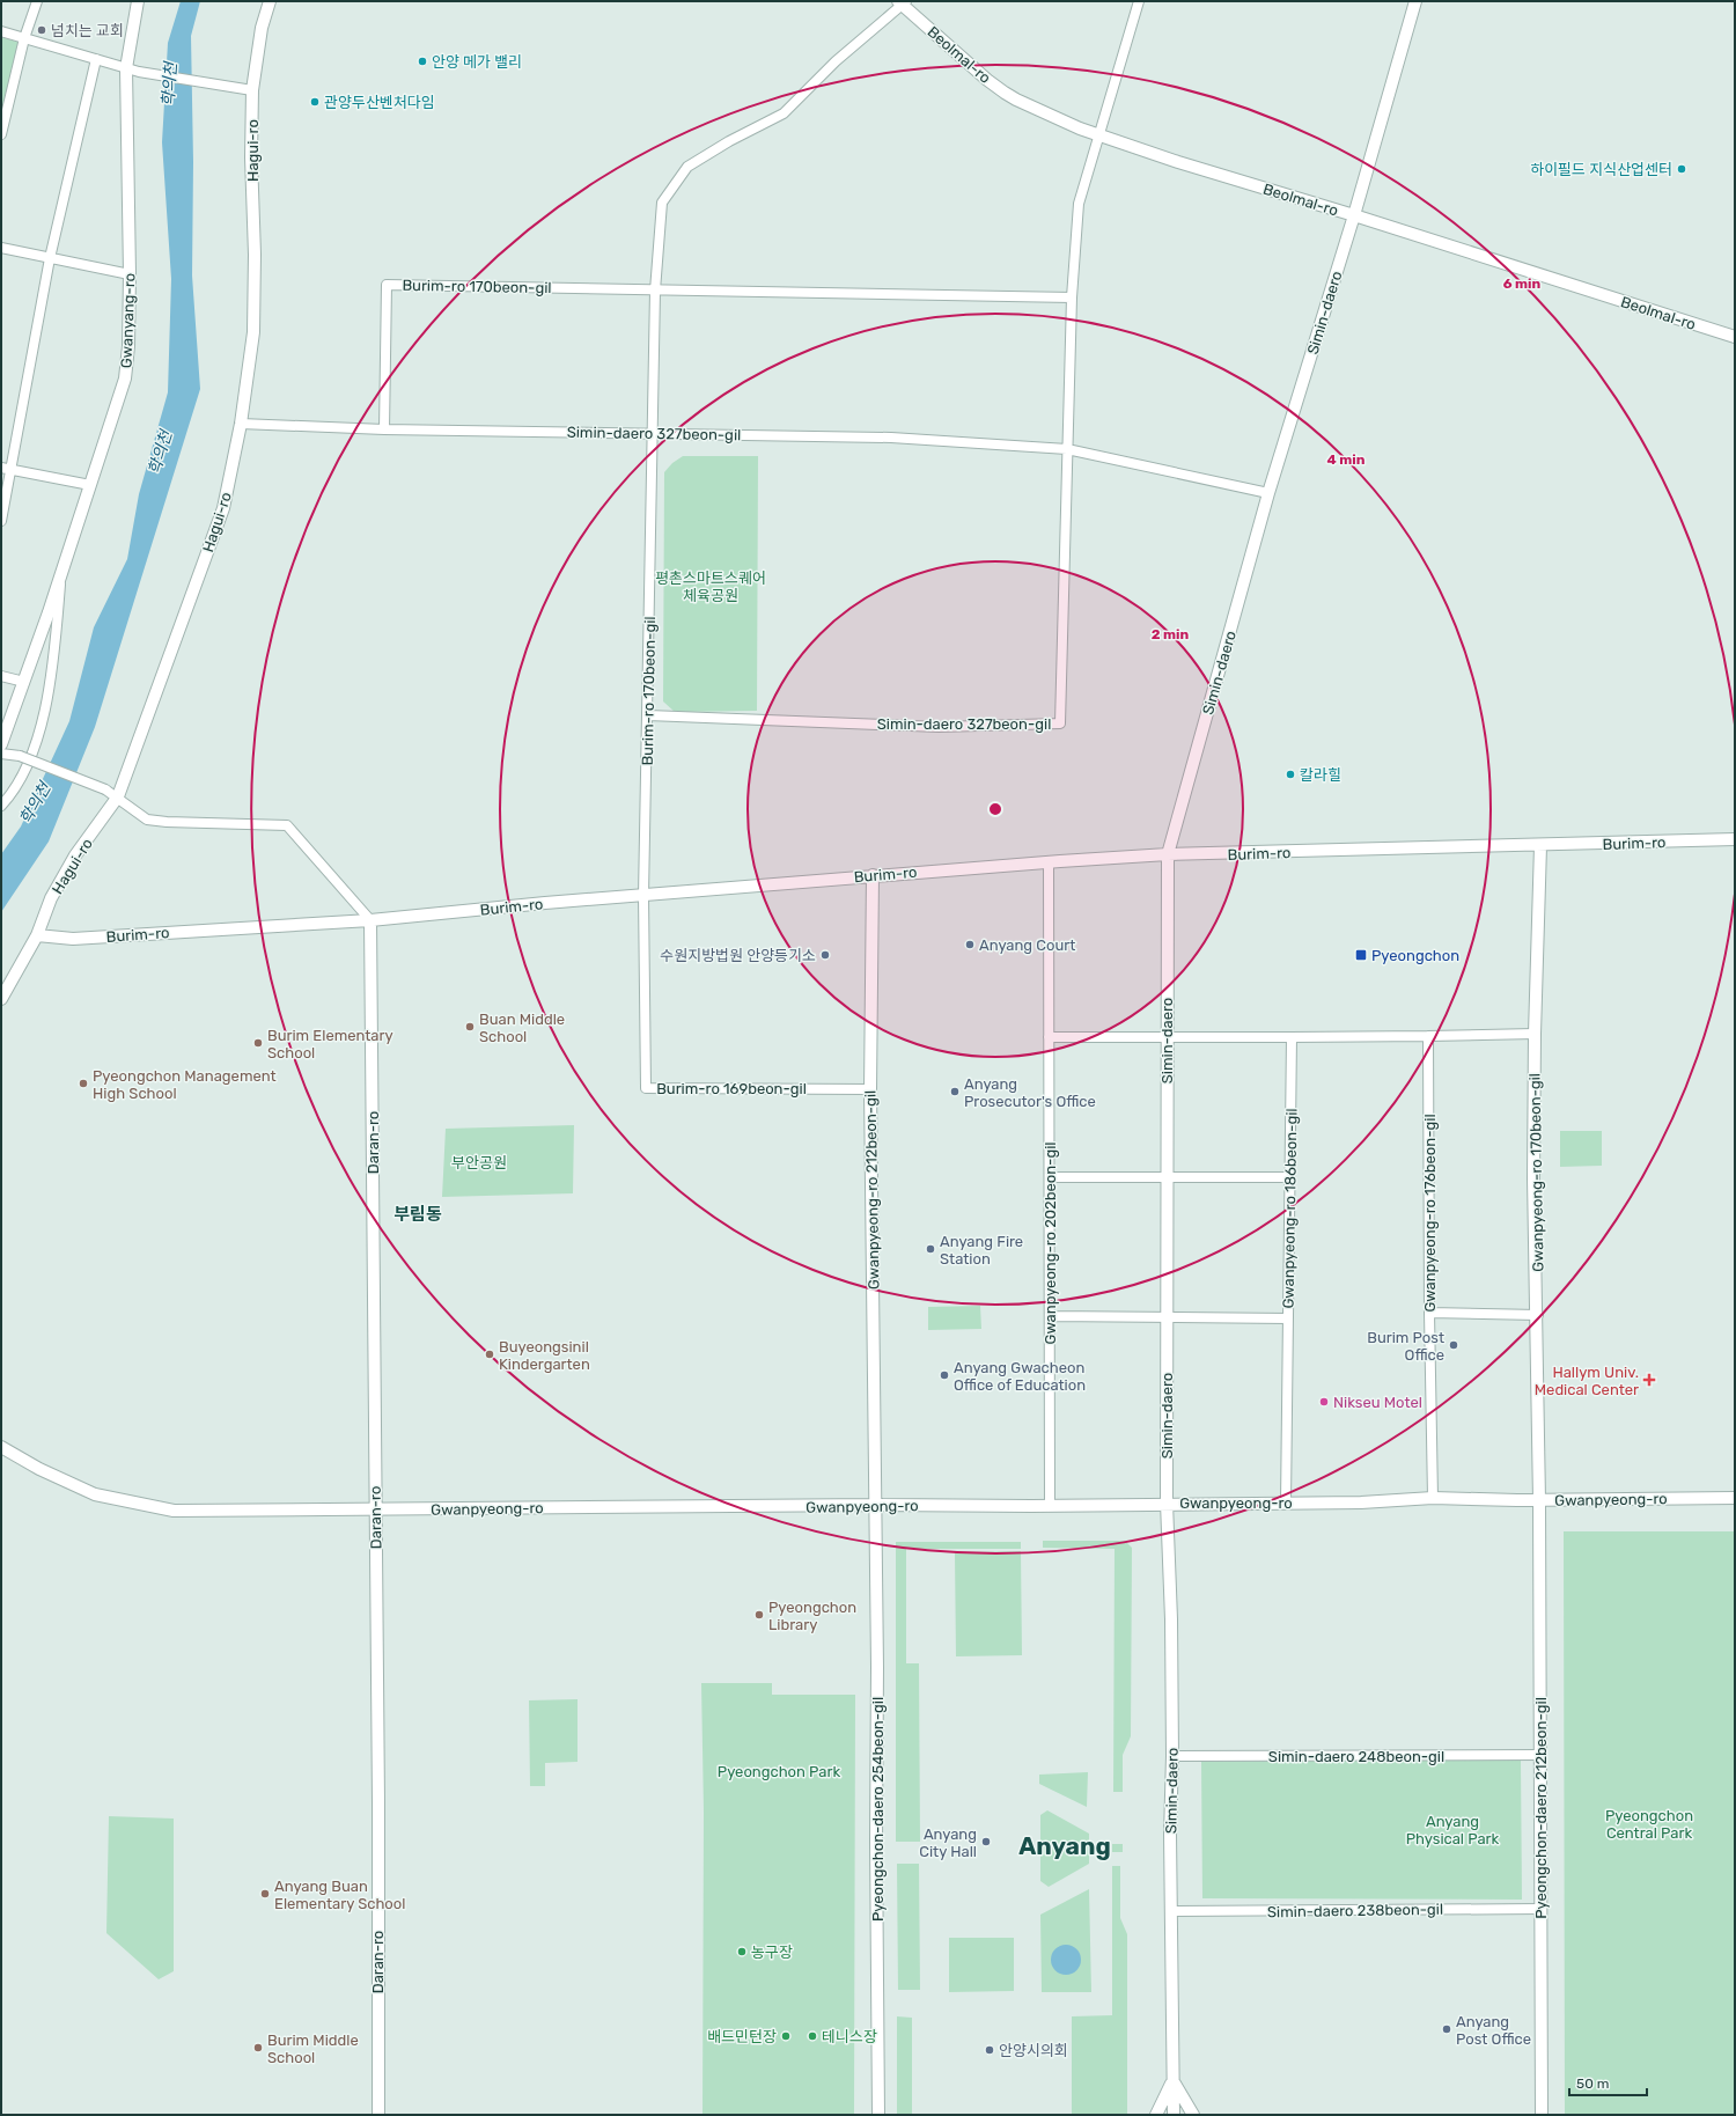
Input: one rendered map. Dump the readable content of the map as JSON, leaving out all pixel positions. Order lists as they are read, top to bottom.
{
  "streets": {
    "street": [
      "Beolmal-ro",
      "Hagui-ro",
      "Burim-ro 170beon-gil",
      "Simin-daero",
      "Gwanyang-ro",
      "Simin-daero 327beon-gil",
      "Burim-ro",
      "Burim-ro 169beon-gil",
      "Daran-ro",
      "Gwanpyeong-ro 170beon-gil",
      "Gwanpyeong-ro 212beon-gil",
      "Gwanpyeong-ro 186beon-gil",
      "Gwanpyeong-ro 176beon-gil",
      "Gwanpyeong-ro 202beon-gil",
      "Gwanpyeong-ro",
      "Simin-daero 248beon-gil",
      "Pyeongchon-daero 212beon-gil",
      "Pyeongchon-daero 254beon-gil",
      "Simin-daero 238beon-gil"
    ]
  },
  "crossings": [
    ["Beolmal-ro", "Burim-ro 170beon-gil"],
    ["Beolmal-ro", "Simin-daero"],
    ["Beolmal-ro", "Simin-daero 327beon-gil"],
    ["Hagui-ro", "Simin-daero 327beon-gil"],
    ["Hagui-ro", "Burim-ro"],
    ["Burim-ro 170beon-gil", "Simin-daero 327beon-gil"],
    ["Burim-ro 170beon-gil", "Burim-ro"],
    ["Burim-ro 170beon-gil", "Burim-ro 169beon-gil"],
    ["Simin-daero", "Simin-daero 327beon-gil"],
    ["Simin-daero", "Burim-ro"],
    ["Simin-daero", "Gwanpyeong-ro"],
    ["Simin-daero", "Simin-daero 248beon-gil"],
    ["Simin-daero", "Simin-daero 238beon-gil"],
    ["Burim-ro", "Burim-ro 169beon-gil"],
    ["Burim-ro", "Daran-ro"],
    ["Burim-ro", "Gwanpyeong-ro 170beon-gil"],
    ["Burim-ro", "Gwanpyeong-ro 212beon-gil"],
    ["Burim-ro", "Gwanpyeong-ro 202beon-gil"],
    ["Burim-ro 169beon-gil", "Gwanpyeong-ro 212beon-gil"],
    ["Daran-ro", "Gwanpyeong-ro"],
    ["Gwanpyeong-ro 170beon-gil", "Gwanpyeong-ro"],
    ["Gwanpyeong-ro 170beon-gil", "Pyeongchon-daero 212beon-gil"],
    ["Gwanpyeong-ro 212beon-gil", "Gwanpyeong-ro"],
    ["Gwanpyeong-ro 212beon-gil", "Pyeongchon-daero 254beon-gil"],
    ["Gwanpyeong-ro 186beon-gil", "Gwanpyeong-ro"],
    ["Gwanpyeong-ro 176beon-gil", "Gwanpyeong-ro"],
    ["Gwanpyeong-ro 202beon-gil", "Gwanpyeong-ro"],
    ["Gwanpyeong-ro", "Pyeongchon-daero 212beon-gil"],
    ["Gwanpyeong-ro", "Pyeongchon-daero 254beon-gil"],
    ["Simin-daero 248beon-gil", "Pyeongchon-daero 212beon-gil"],
    ["Pyeongchon-daero 212beon-gil", "Simin-daero 238beon-gil"]
  ],
  "districts": ["부림동", "Anyang"],
  "water": ["학의천"],
  "parks": [
    "평촌스마트스퀘어 체육공원",
    "부안공원",
    "Pyeongchon Park",
    "Pyeongchon Central Park",
    "Anyang Physical Park"
  ],
  "places": {
    "other": [
      "넘치는 교회",
      "안양 메가 밸리",
      "관양두산벤처다임",
      "하이필드 지식산업센터",
      "칼라힐",
      "Anyang Court",
      "수원지방법원 안양등기소",
      "Buan Middle School",
      "Burim Elementary School",
      "Pyeongchon Management High School",
      "Anyang Prosecutor's Office",
      "Anyang Fire Station",
      "Burim Post Office",
      "Buyeongsinil Kindergarten",
      "Anyang Gwacheon Office of Education",
      "Nikseu Motel",
      "Pyeongchon Library",
      "Anyang City Hall",
      "Anyang Buan Elementary School",
      "농구장",
      "Anyang Post Office",
      "배드민턴장",
      "테니스장",
      "Burim Middle School",
      "안양시의회"
    ],
    "transit": ["Pyeongchon"],
    "health": ["Hallym Univ. Medical Center"]
  },
  "scale_bar": "50 m",
  "rings": ["6 min", "4 min", "2 min"]
}
